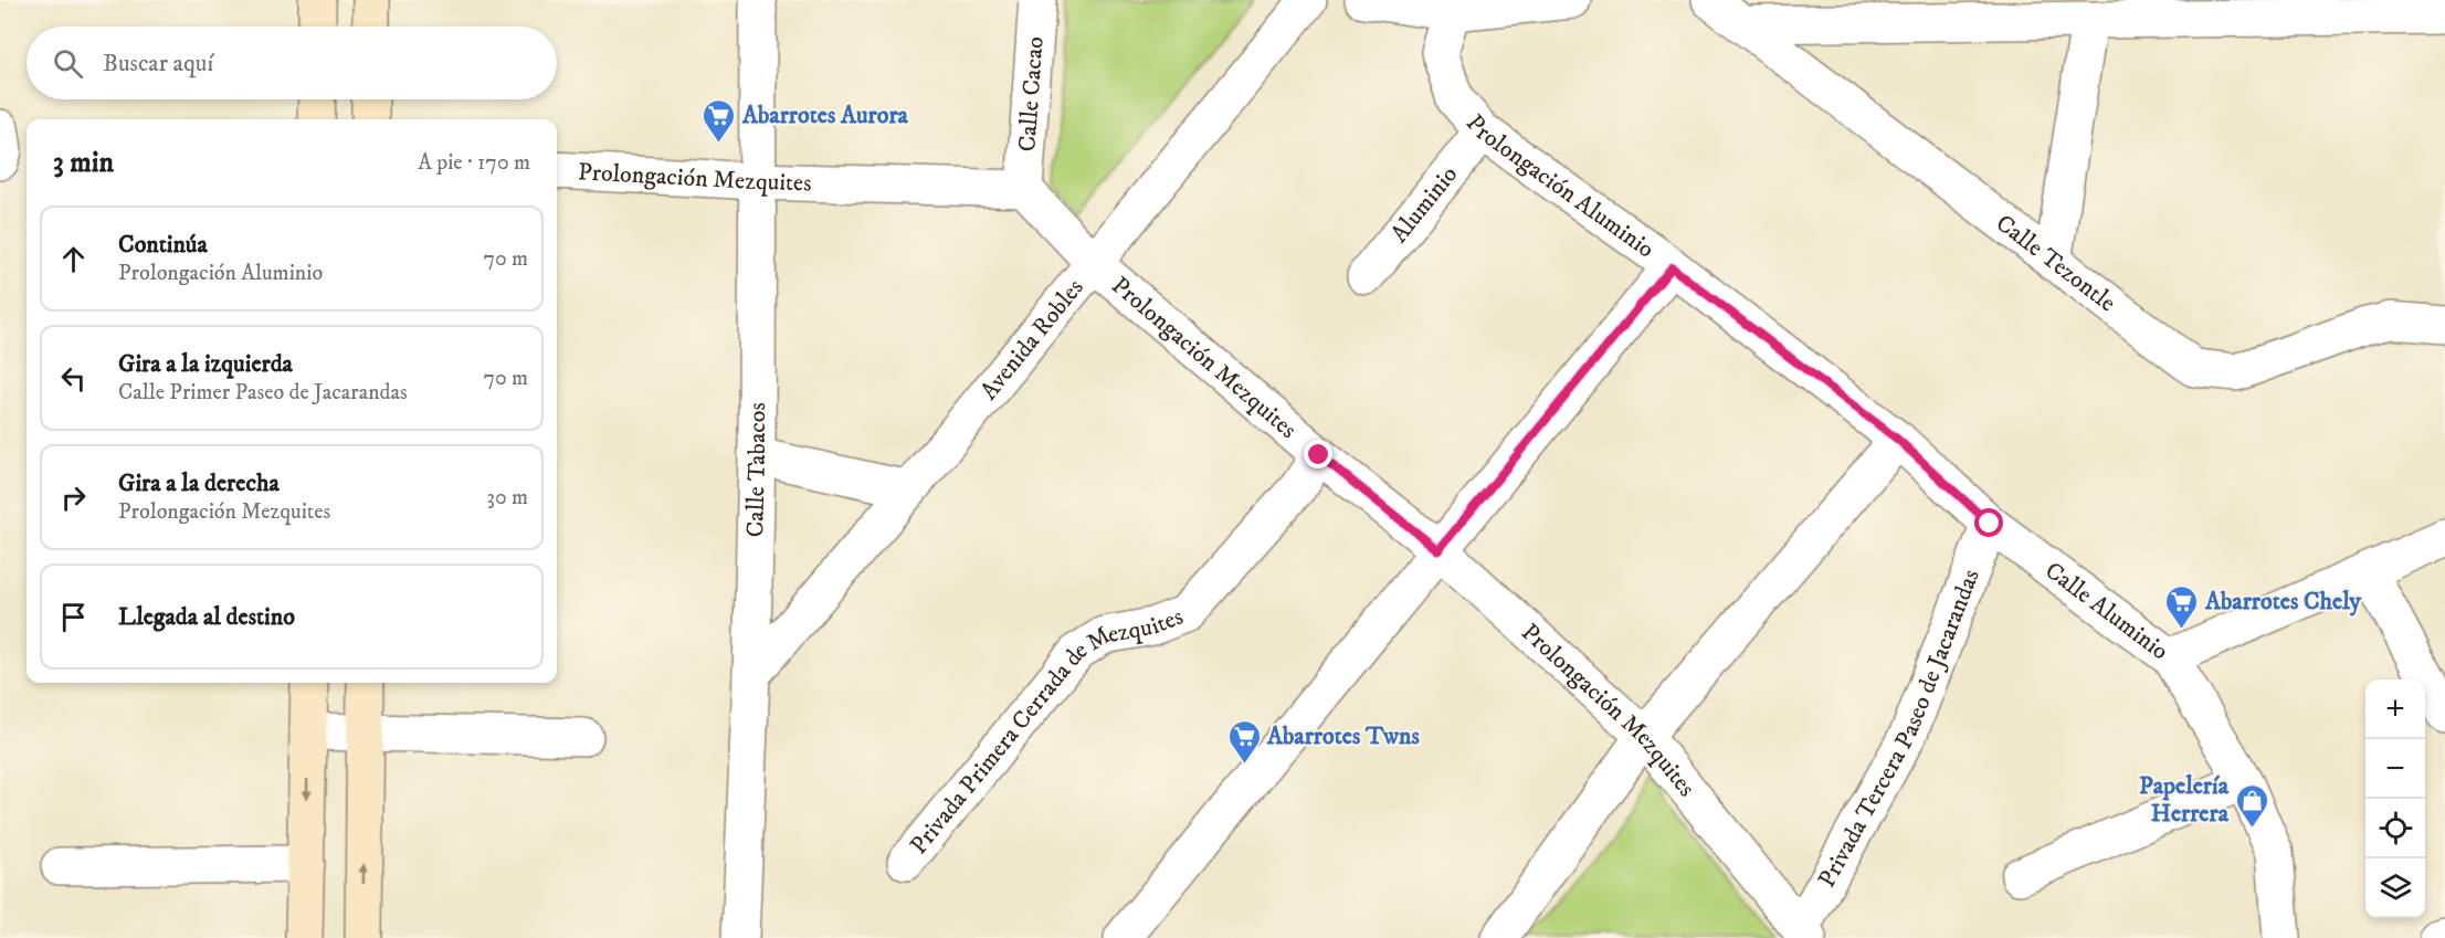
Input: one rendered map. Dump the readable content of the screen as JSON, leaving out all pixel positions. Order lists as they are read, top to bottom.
{
  "streets": {
    "street": [
      "Calle Cacao",
      "Prolongación Mezquites",
      "Prolongación Aluminio",
      "Aluminio",
      "Calle Tezontle",
      "Avenida Robles",
      "Calle Tabacos",
      "Calle Aluminio",
      "Privada Tercera Paseo de Jacarandas",
      "Privada Primera Cerrada de Mezquites"
    ]
  },
  "crossings": [
    ["Calle Cacao", "Prolongación Mezquites"],
    ["Prolongación Mezquites", "Avenida Robles"],
    ["Prolongación Mezquites", "Calle Tabacos"],
    ["Prolongación Mezquites", "Privada Tercera Paseo de Jacarandas"],
    ["Prolongación Mezquites", "Privada Primera Cerrada de Mezquites"],
    ["Prolongación Aluminio", "Aluminio"],
    ["Prolongación Aluminio", "Calle Aluminio"],
    ["Prolongación Aluminio", "Privada Tercera Paseo de Jacarandas"],
    ["Avenida Robles", "Calle Tabacos"],
    ["Calle Aluminio", "Privada Tercera Paseo de Jacarandas"]
  ],
  "places": {
    "supermarket": ["Abarrotes Aurora", "Abarrotes Chely", "Abarrotes Twns"],
    "shop": ["Papelería Herrera"]
  },
  "page": {
    "search": "Buscar aquí",
    "heading": ["3 min", "A pie · 170 m"],
    "list": [
      ["Continúa", "Prolongación Aluminio", "70 m"],
      ["Gira a la izquierda", "Calle Primer Paseo de Jacarandas", "70 m"],
      ["Gira a la derecha", "Prolongación Mezquites", "30 m"],
      "Llegada al destino"
    ],
    "map_buttons": ["+", "−"]
  }
}
